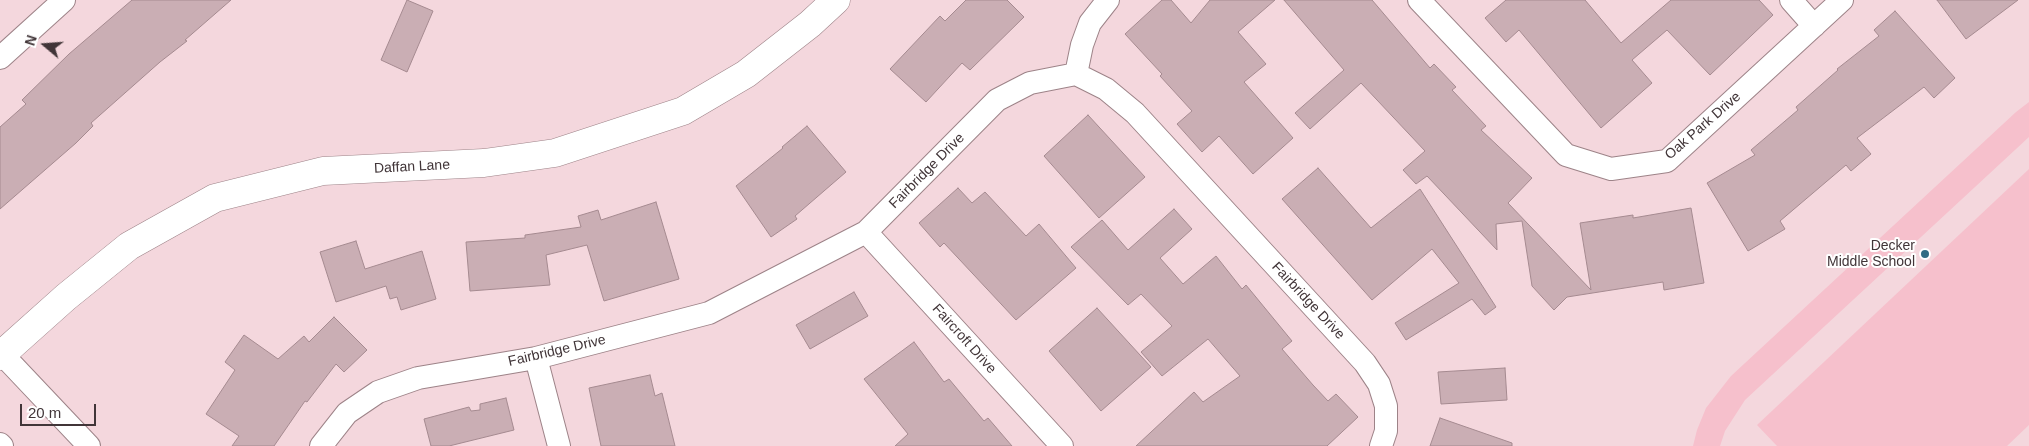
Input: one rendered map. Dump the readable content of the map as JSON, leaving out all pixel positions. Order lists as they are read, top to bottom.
{
  "streets": {
    "street": [
      "Oak Park Drive",
      "Daffan Lane",
      "Fairbridge Drive",
      "Faircroft Drive"
    ]
  },
  "crossings": [
    ["Fairbridge Drive", "Faircroft Drive"]
  ],
  "places": ["Decker Middle School"],
  "scale_bar": "20 m",
  "north": "left"
}
